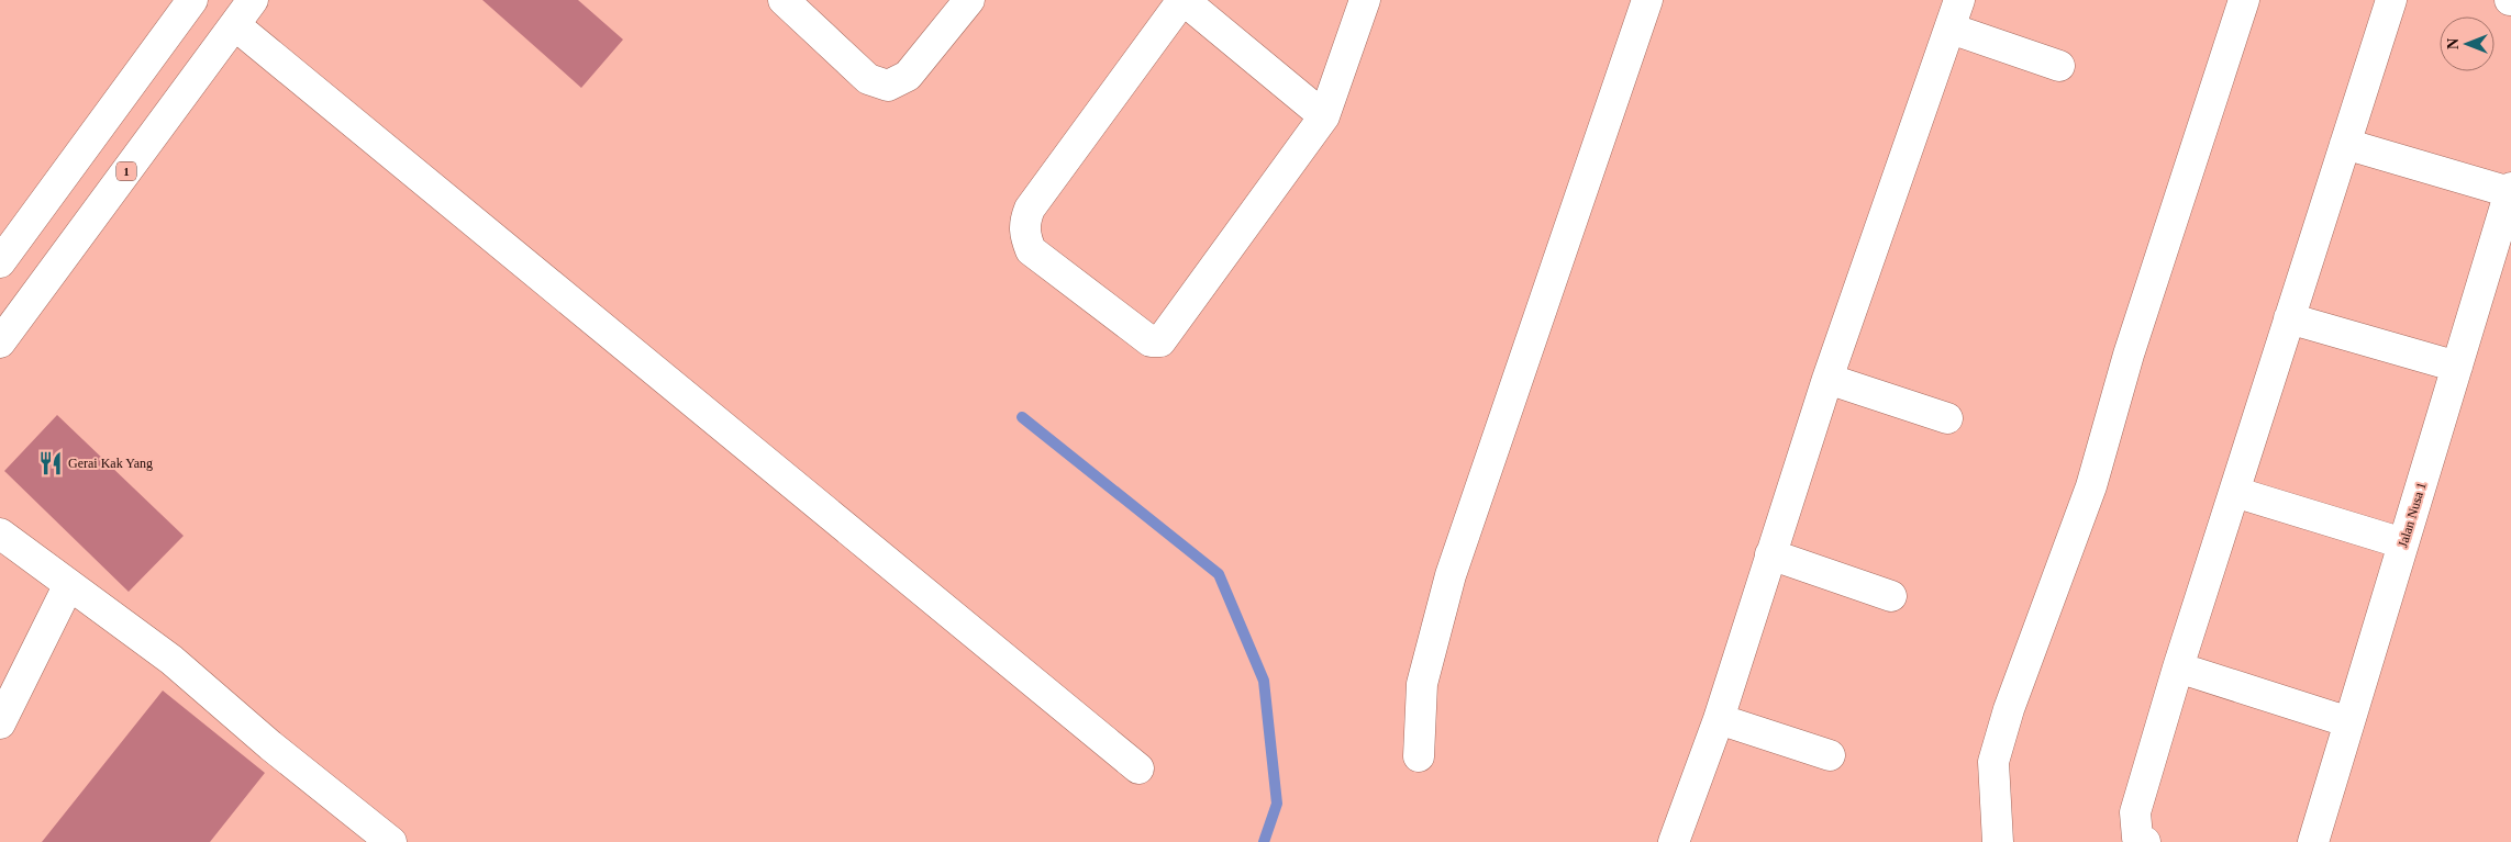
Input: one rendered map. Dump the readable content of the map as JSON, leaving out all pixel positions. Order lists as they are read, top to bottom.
{
  "streets": {
    "street": ["1", "Jalan Nusa 1"]
  },
  "places": {
    "restaurant": ["Gerai Kak Yang"]
  },
  "north": "left"
}
